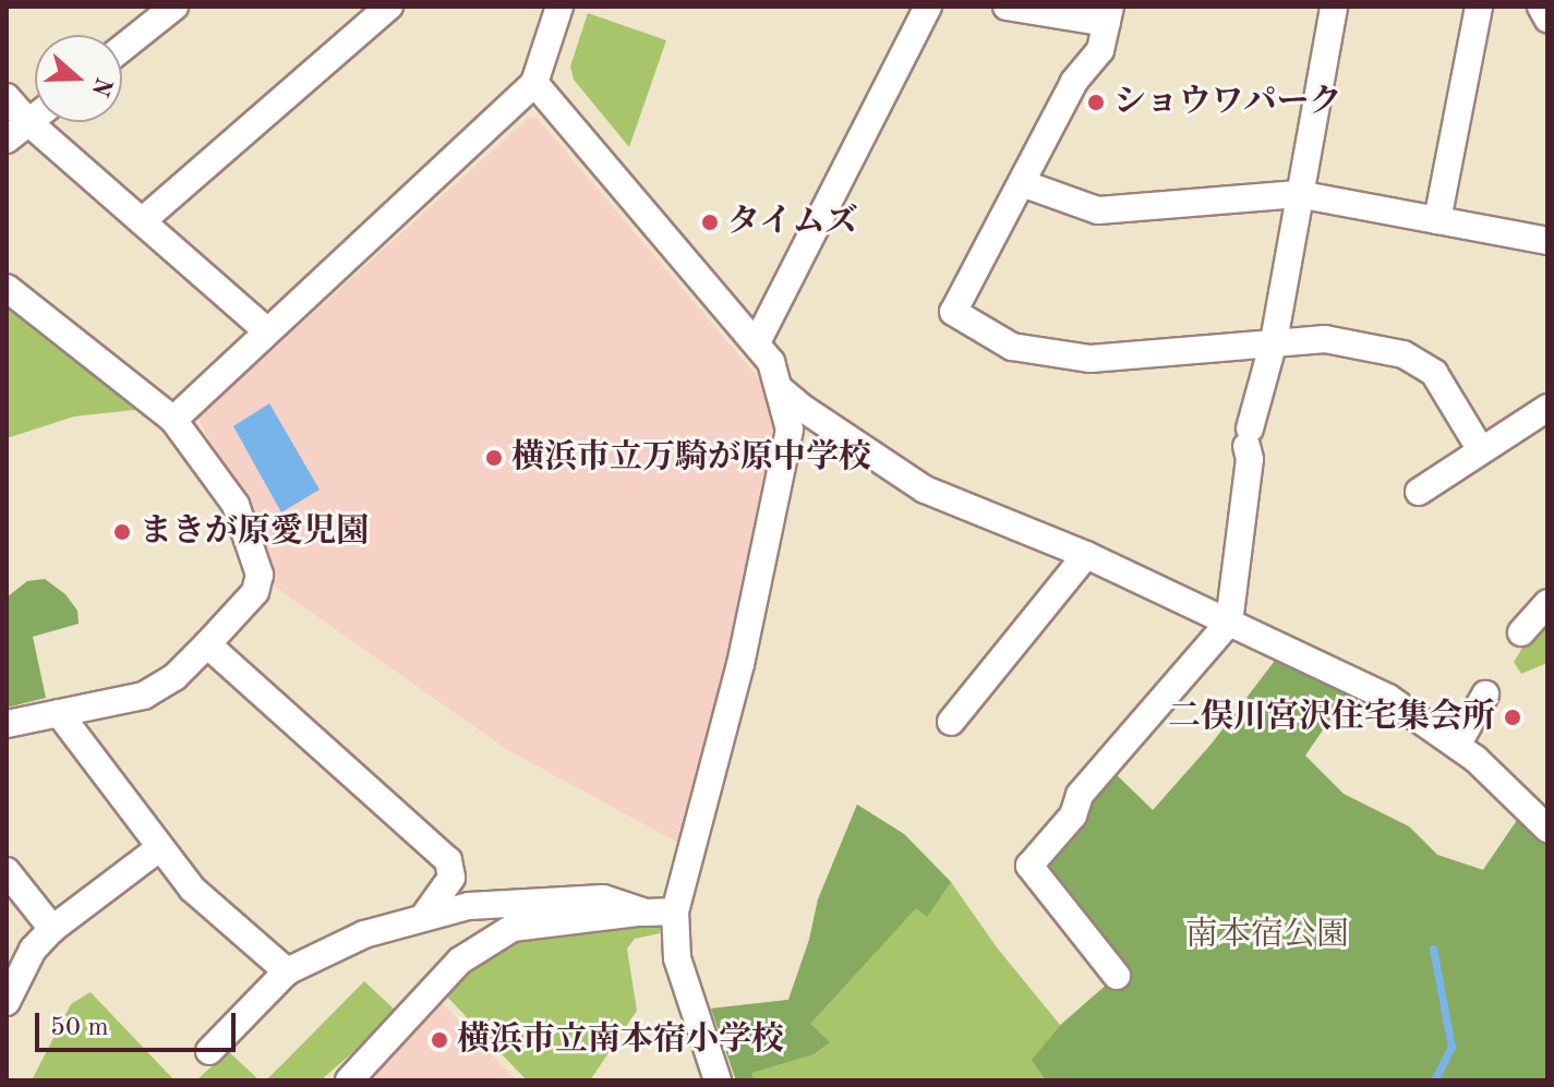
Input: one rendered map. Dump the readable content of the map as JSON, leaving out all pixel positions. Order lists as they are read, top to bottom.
{
  "parks": ["南本宿公園"],
  "places": [
    "ショウワパーク",
    "タイムズ",
    "横浜市立万騎が原中学校",
    "まきが原愛児園",
    "二俣川宮沢住宅集会所",
    "横浜市立南本宿小学校"
  ],
  "scale_bar": "50 m",
  "north": "right"
}
